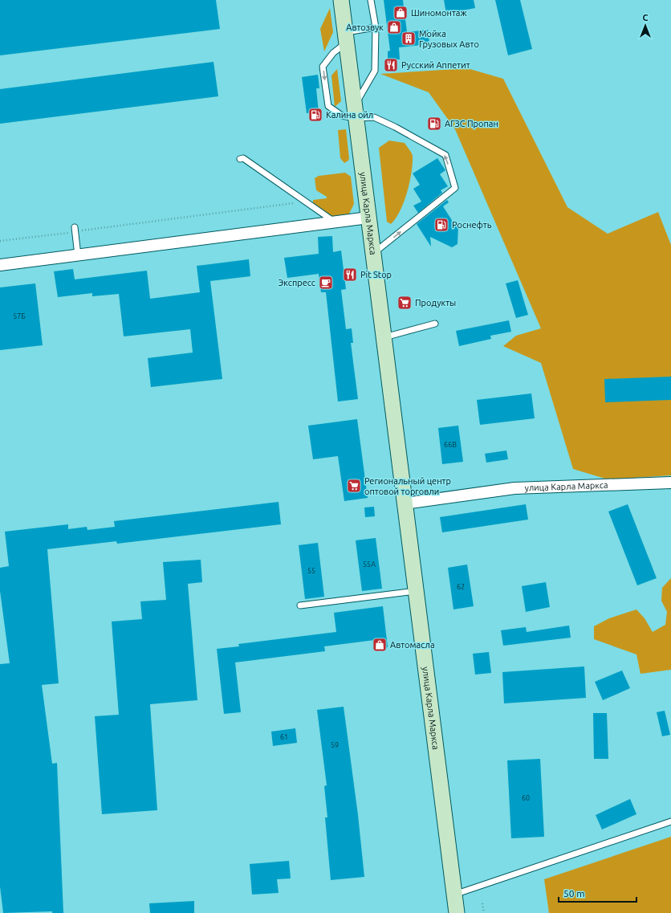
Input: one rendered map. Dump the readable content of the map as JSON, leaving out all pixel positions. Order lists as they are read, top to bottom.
{
  "streets": {
    "main road": ["улица Карла Маркса"]
  },
  "places": {
    "shop": ["Шиномонтаж", "Автозвук", "Автомасла"],
    "building": ["Мойка Грузовых Авто"],
    "restaurant": ["Русский Аппетит", "Pit Stop"],
    "fuel station": ["Калина ойл", "АГЗС Пропан", "Роснефть"],
    "cafe": ["Экспресс"],
    "supermarket": ["Продукты", "Региональный центр оптовой торговли"]
  },
  "house_numbers": [
    "57Б",
    "66В",
    "55А",
    "55",
    "62",
    "61",
    "59",
    "60"
  ],
  "scale_bar": "50 m",
  "north": "top"
}
